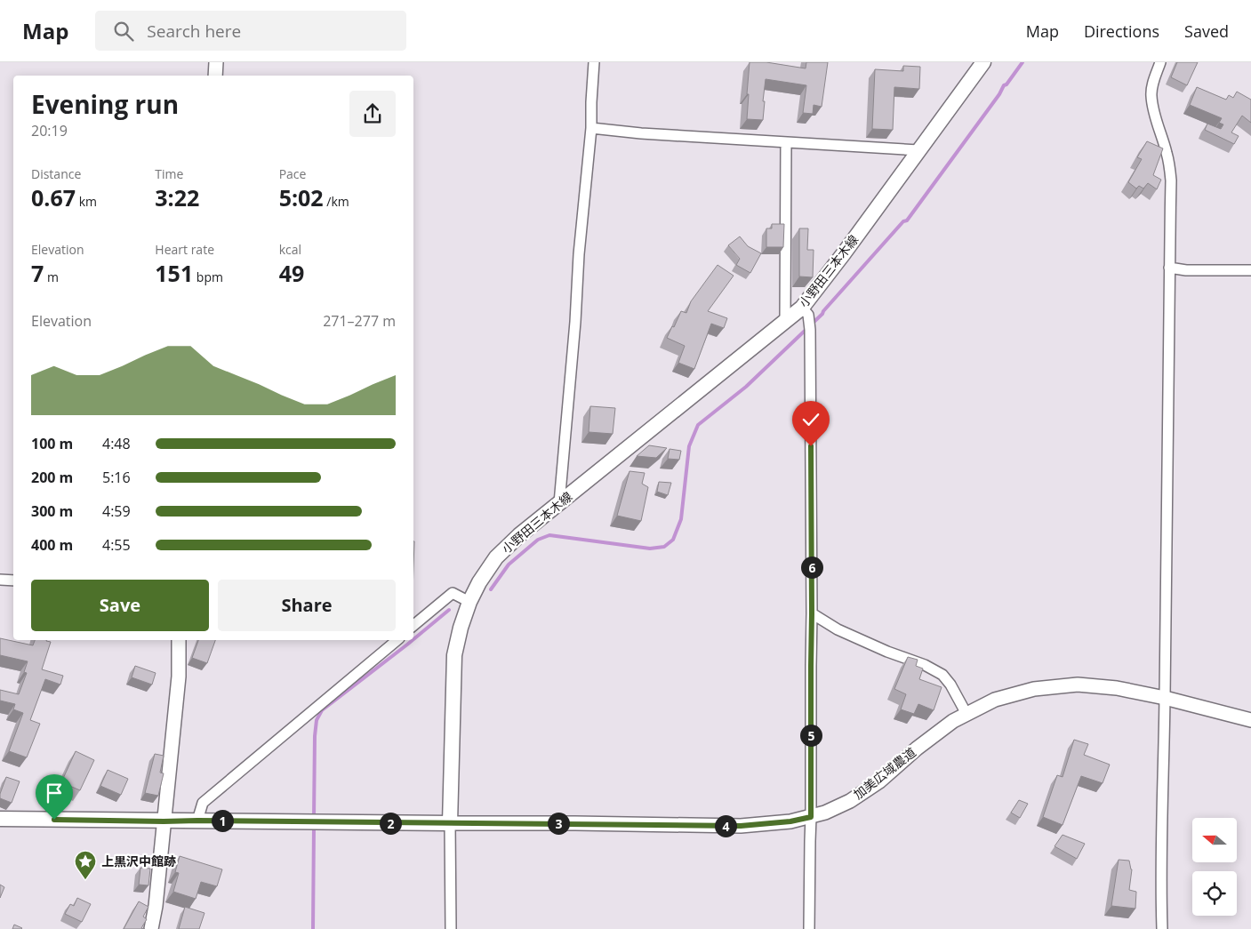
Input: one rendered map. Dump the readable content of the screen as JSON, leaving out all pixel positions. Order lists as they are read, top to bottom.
{
  "streets": {
    "main road": ["小野田三本木線"],
    "street": ["加美広域農道"]
  },
  "crossings": [
    ["小野田三本木線", "加美広域農道"]
  ],
  "places": {
    "place": ["上黒沢中館跡"]
  },
  "north": "left",
  "page": {
    "header": "Map",
    "search": "Search here",
    "nav": ["Map", "Directions", "Saved"],
    "heading": ["Evening run", "20:19"],
    "stats": [
      ["Distance", "0.67 km"],
      ["Time", "3:22"],
      ["Pace", "5:02 /km"],
      ["Elevation", "7 m"],
      ["Heart rate", "151 bpm"],
      ["kcal", "49"]
    ],
    "chart": ["Elevation", "271–277 m"],
    "list": [
      {
        "name": "100 m",
        "note": "4:48"
      },
      {
        "name": "200 m",
        "note": "5:16"
      },
      {
        "name": "300 m",
        "note": "4:59"
      },
      {
        "name": "400 m",
        "note": "4:55"
      }
    ],
    "pins": [
      "6",
      "5",
      "1",
      "2",
      "3",
      "4"
    ],
    "buttons": ["Save", "Share"]
  }
}
